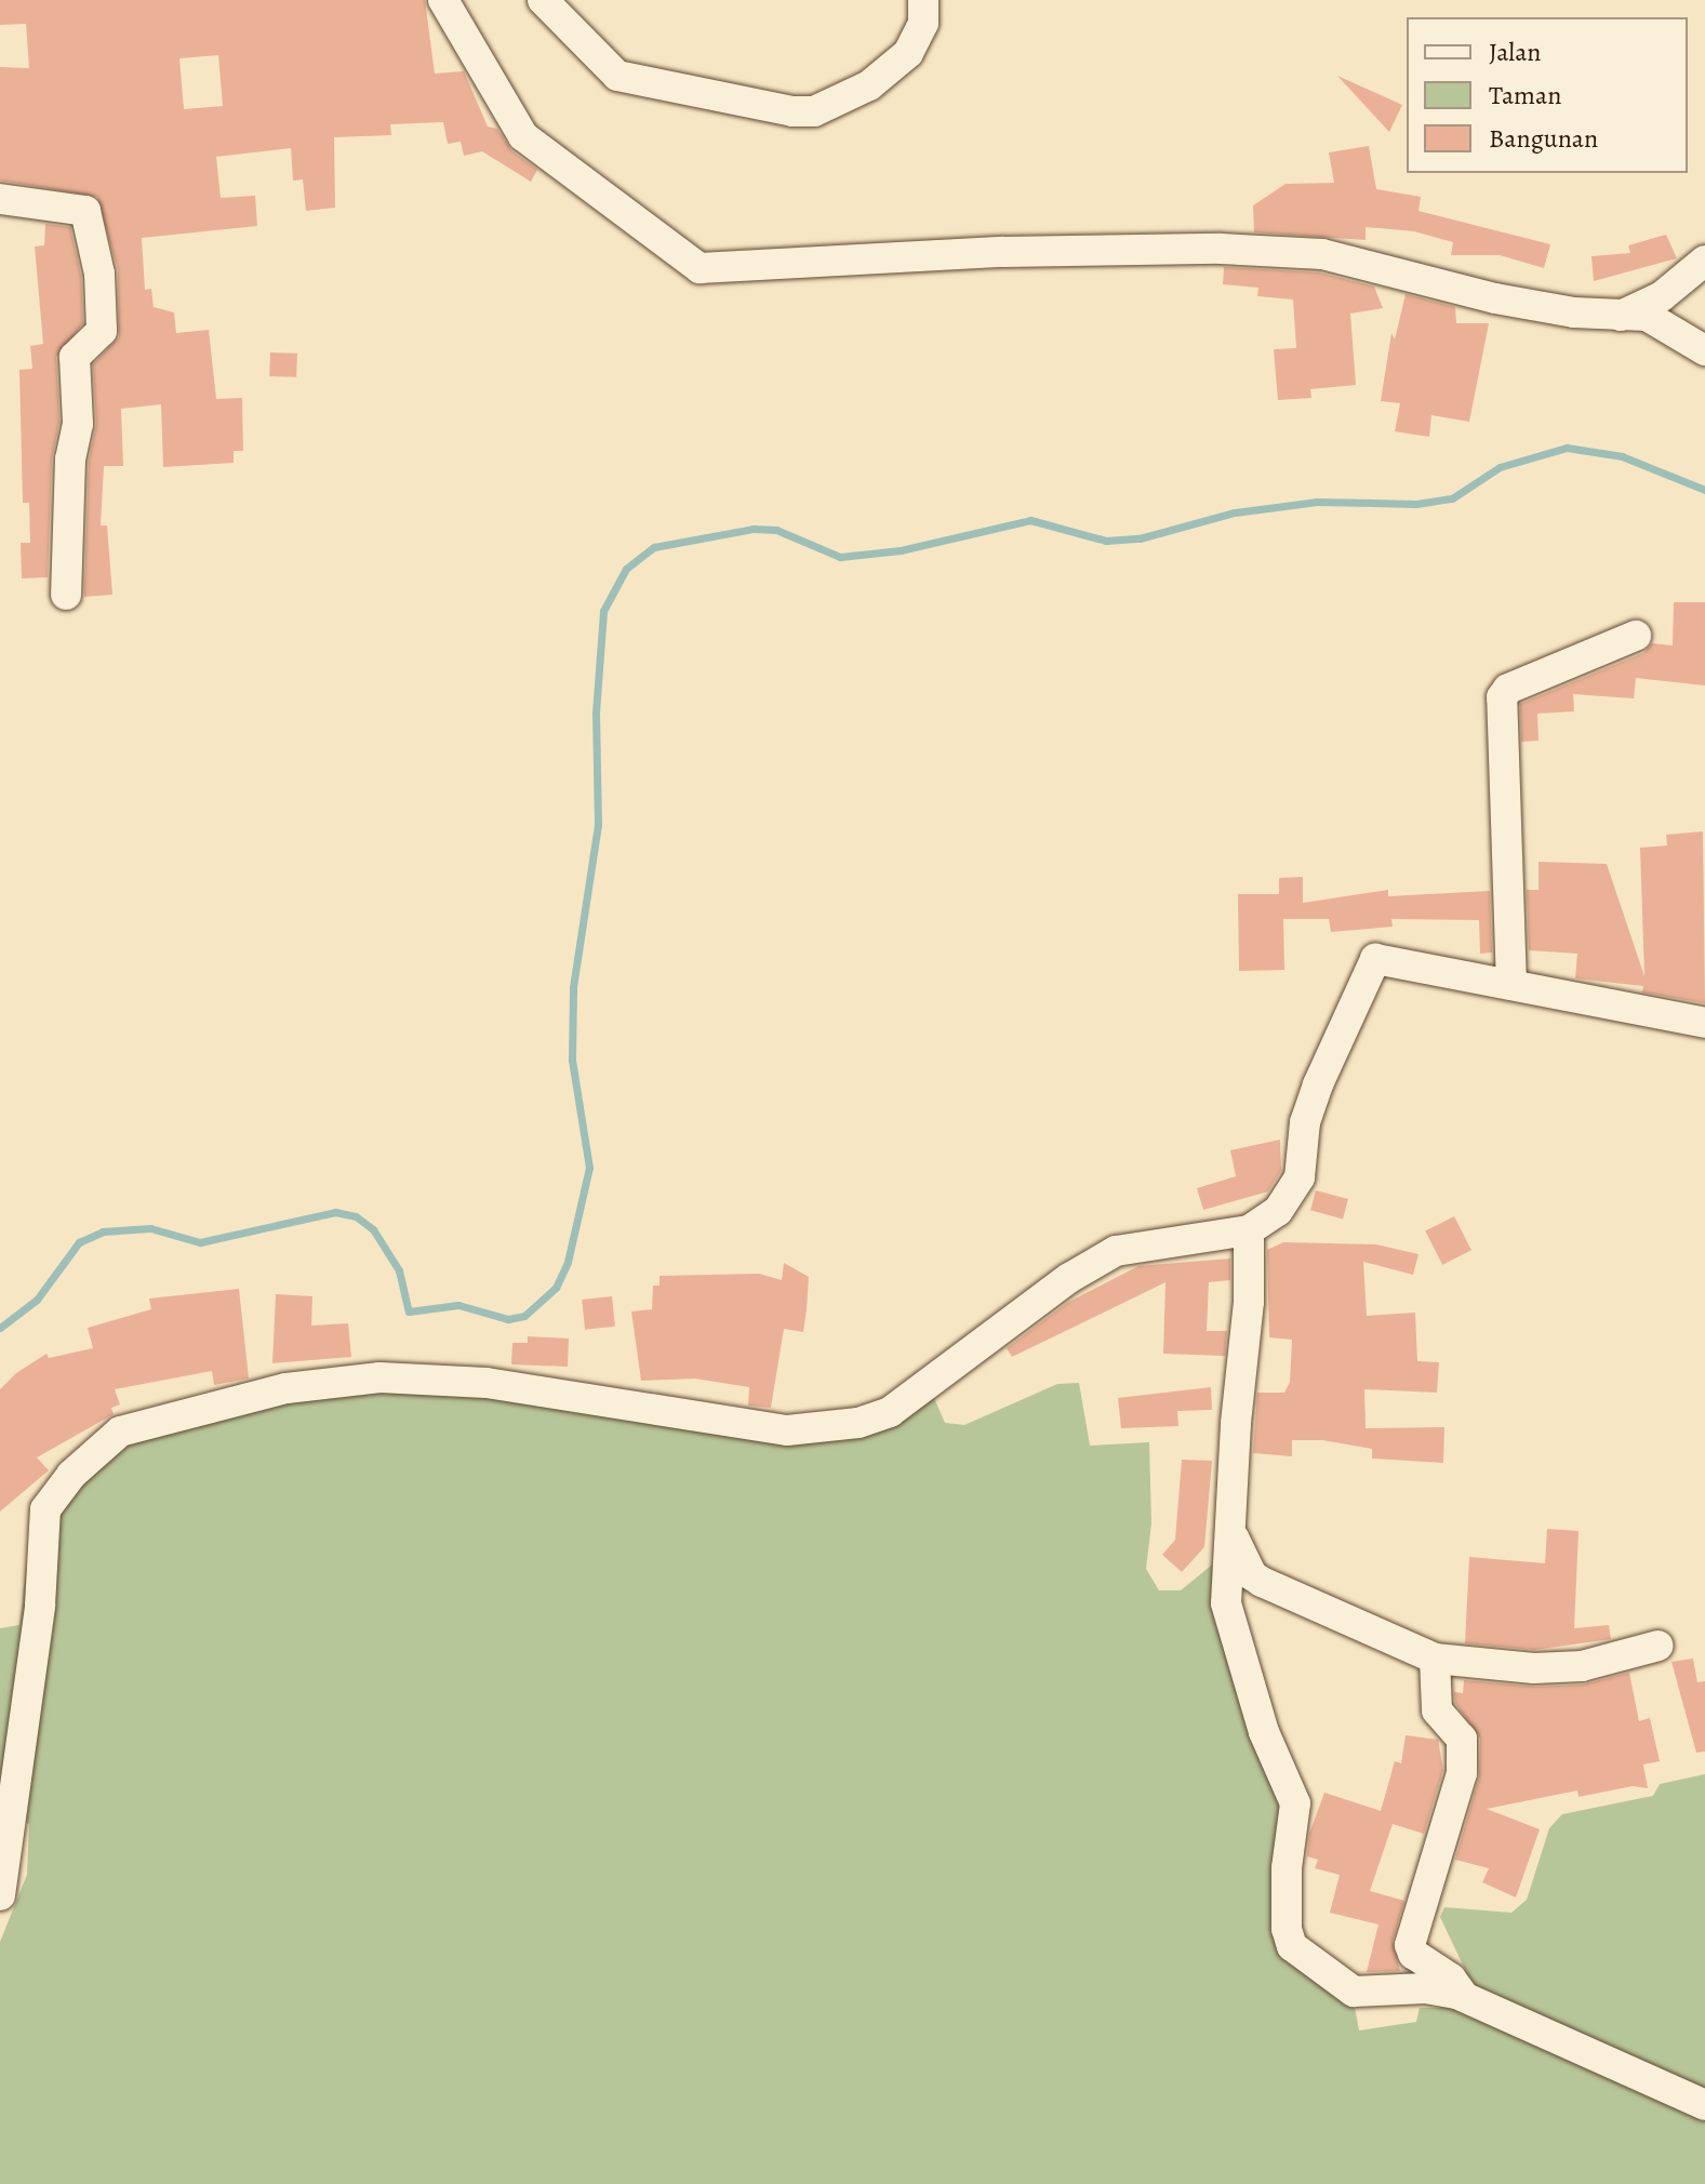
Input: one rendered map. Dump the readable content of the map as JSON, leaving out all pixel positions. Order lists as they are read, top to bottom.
{
  "legend": ["Jalan", "Taman", "Bangunan"]
}
